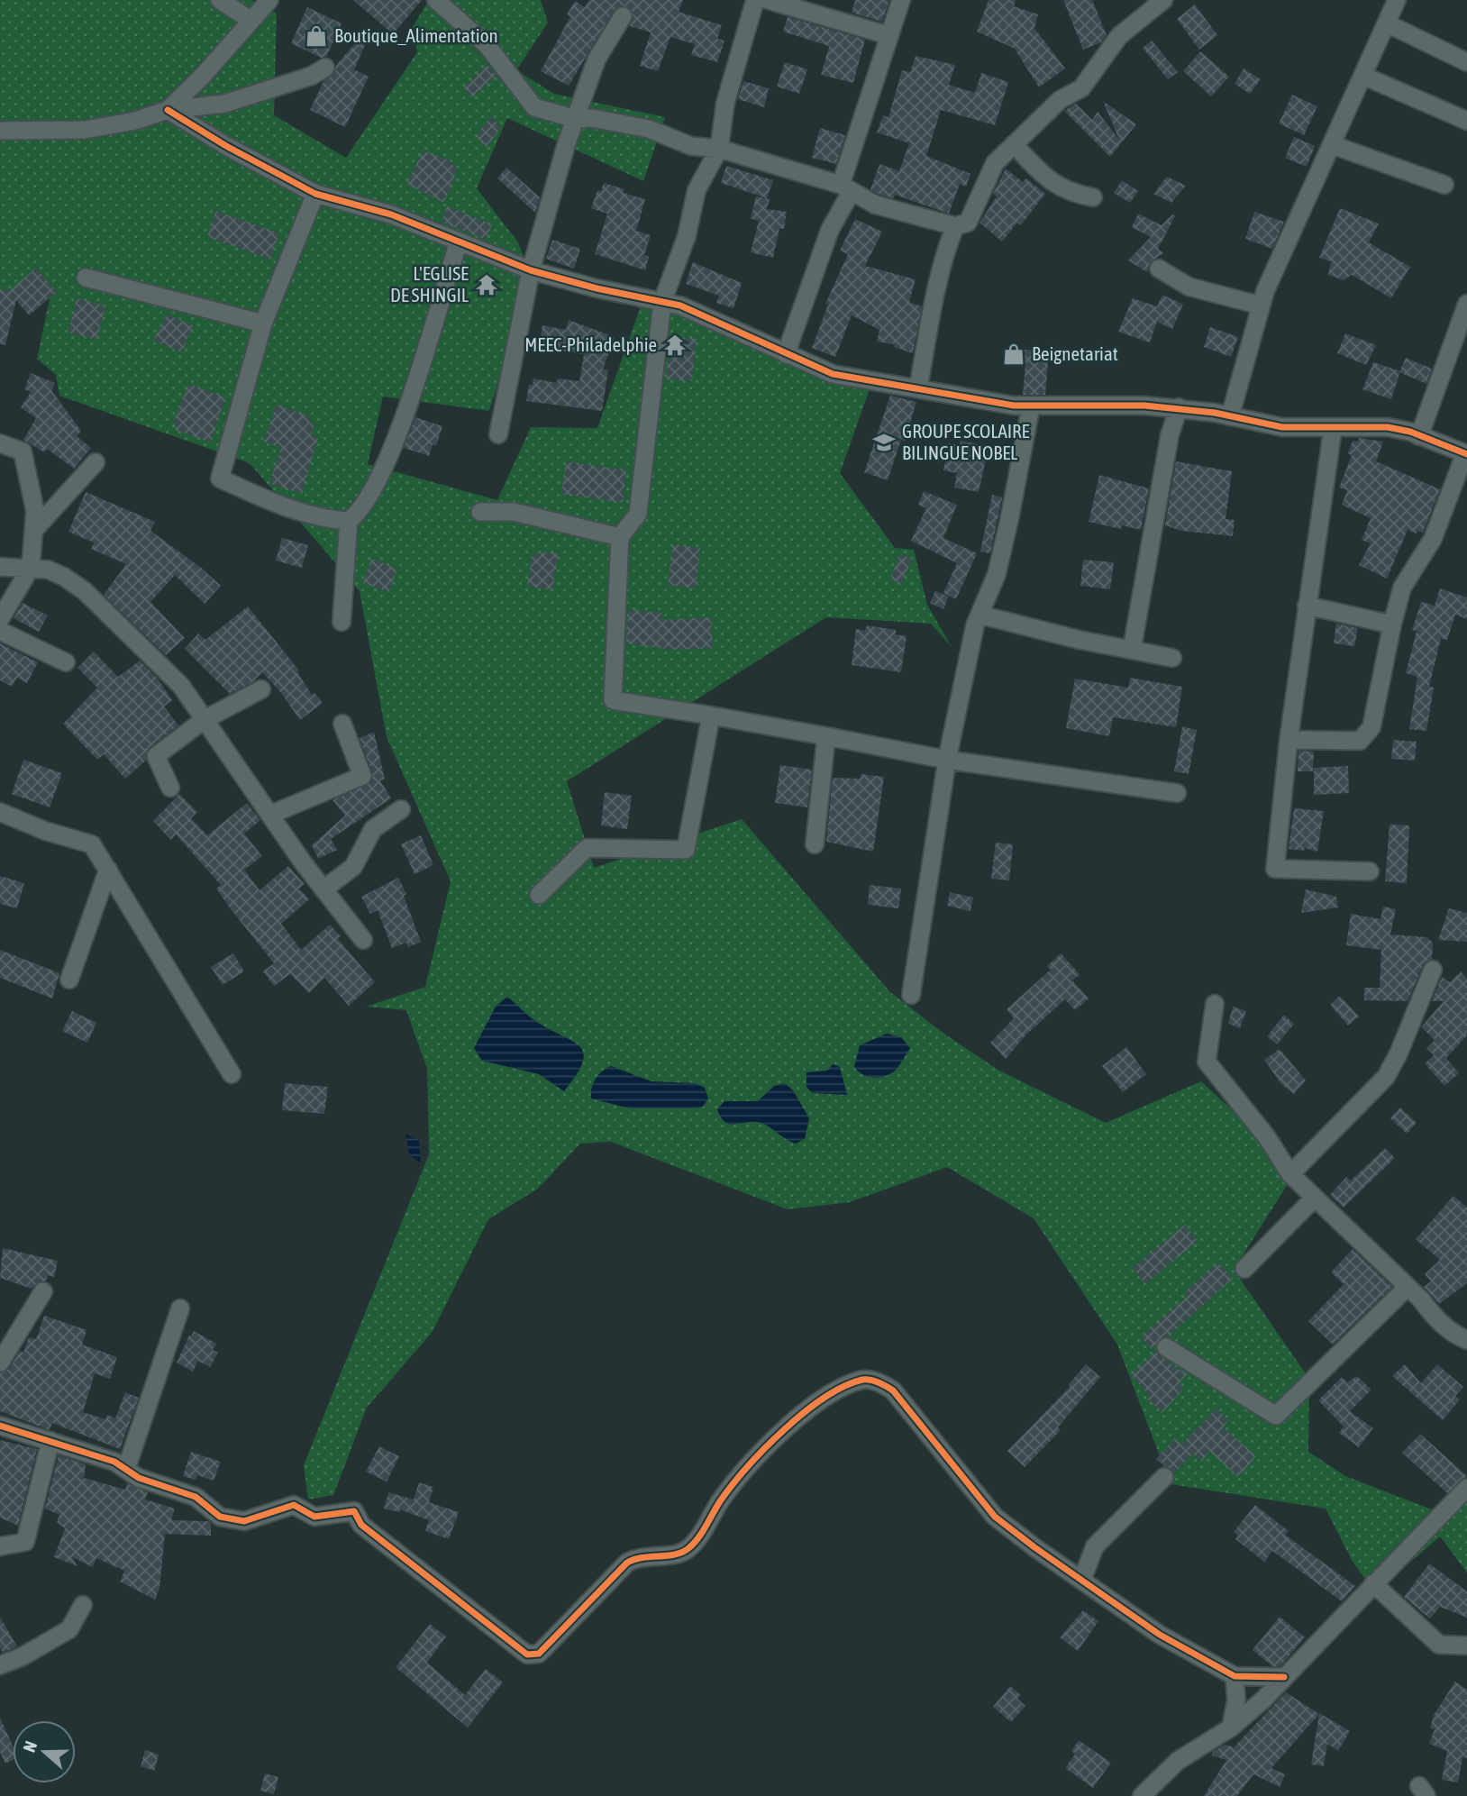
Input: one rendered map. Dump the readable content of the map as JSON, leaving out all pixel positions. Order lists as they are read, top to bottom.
{
  "places": {
    "shop": ["Boutique_Alimentation", "Beignetariat"],
    "temple": ["L'EGLISE DE SHINGIL", "MEEC-Philadelphie"],
    "school or university": ["GROUPE SCOLAIRE BILINGUE NOBEL"]
  },
  "north": "left"
}
